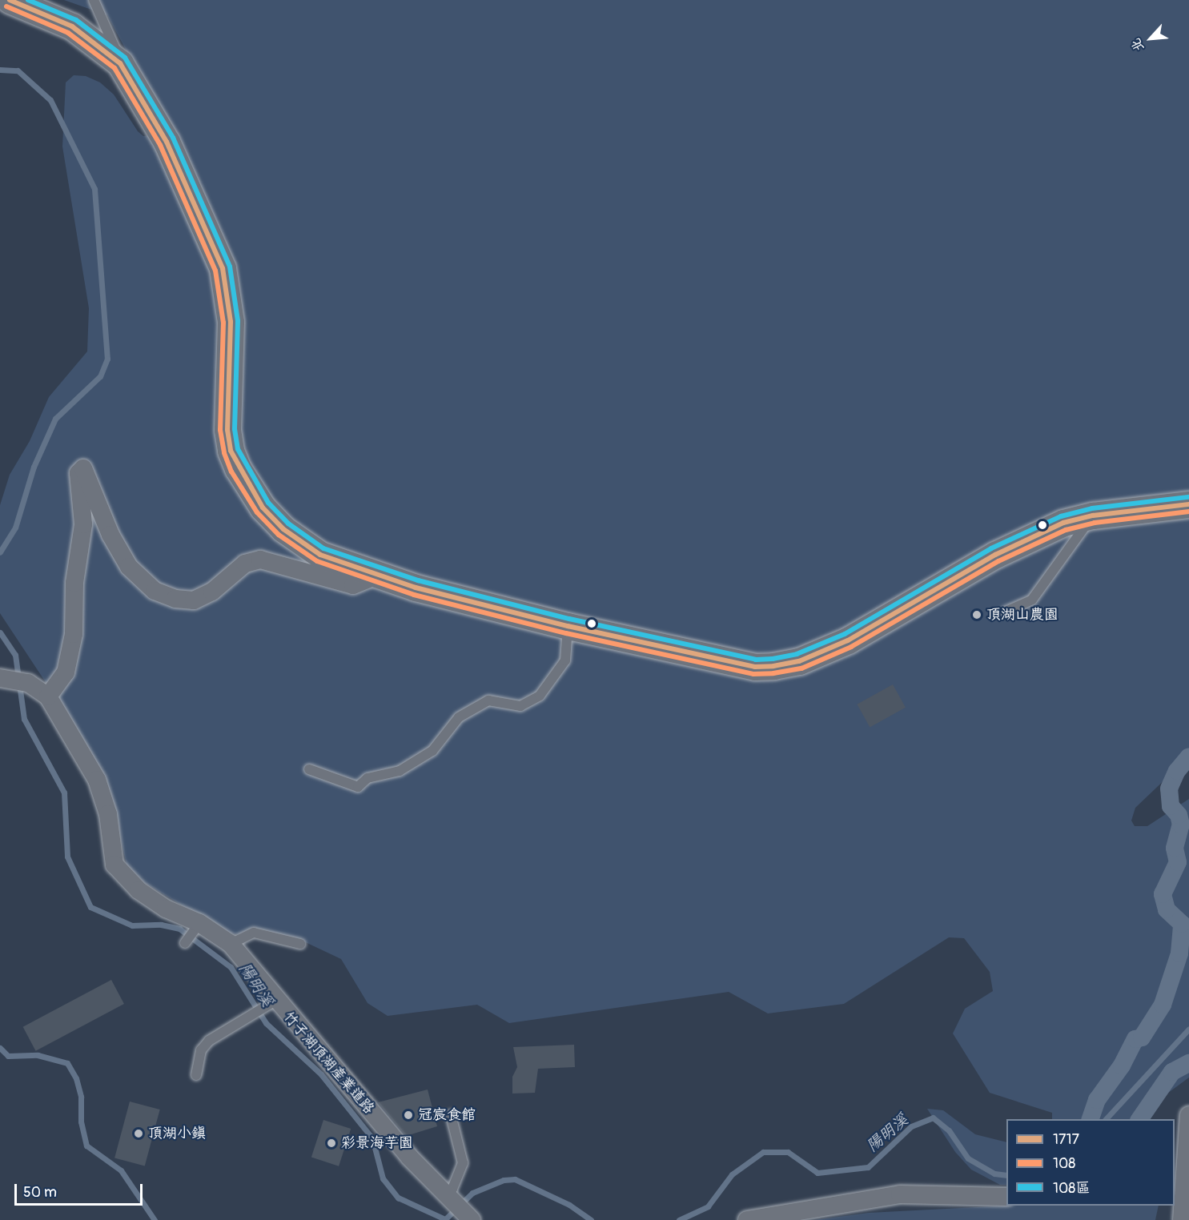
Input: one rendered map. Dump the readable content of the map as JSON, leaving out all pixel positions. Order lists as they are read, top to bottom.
{
  "streets": {
    "street": ["竹子湖頂湖產業道路"]
  },
  "water": ["陽明溪"],
  "places": [
    "頂湖山農園",
    "冠宸食館",
    "頂湖小鎮",
    "彩景海芋園"
  ],
  "lines": ["transit line 1717", "transit line 108區", "transit line 108"],
  "legend": ["1717", "108", "108區"],
  "scale_bar": "50 m",
  "north": "bottom left"
}
